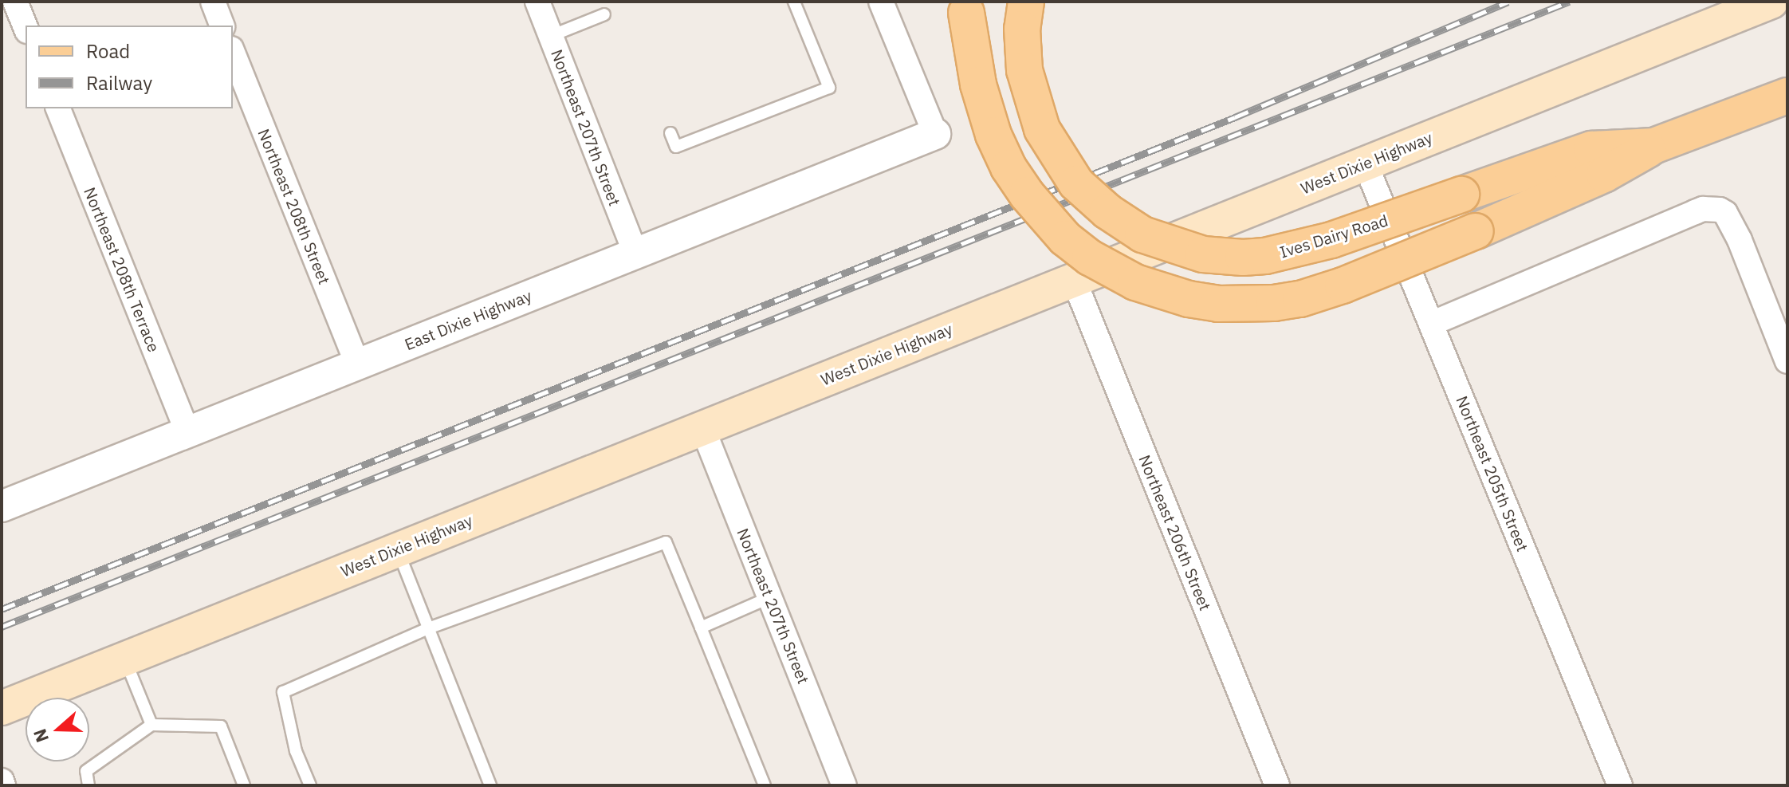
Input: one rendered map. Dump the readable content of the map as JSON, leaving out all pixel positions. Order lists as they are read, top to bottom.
{
  "streets": {
    "main road": ["West Dixie Highway", "Ives Dairy Road"],
    "street": [
      "Northeast 207th Street",
      "Northeast 208th Street",
      "Northeast 208th Terrace",
      "East Dixie Highway",
      "Northeast 205th Street",
      "Northeast 206th Street"
    ]
  },
  "crossings": [
    ["Northeast 207th Street", "West Dixie Highway"],
    ["Northeast 207th Street", "East Dixie Highway"],
    ["West Dixie Highway", "Northeast 205th Street"],
    ["West Dixie Highway", "Northeast 206th Street"],
    ["Northeast 208th Street", "East Dixie Highway"],
    ["Northeast 208th Terrace", "East Dixie Highway"]
  ],
  "legend": ["Road", "Railway"],
  "north": "left"
}
